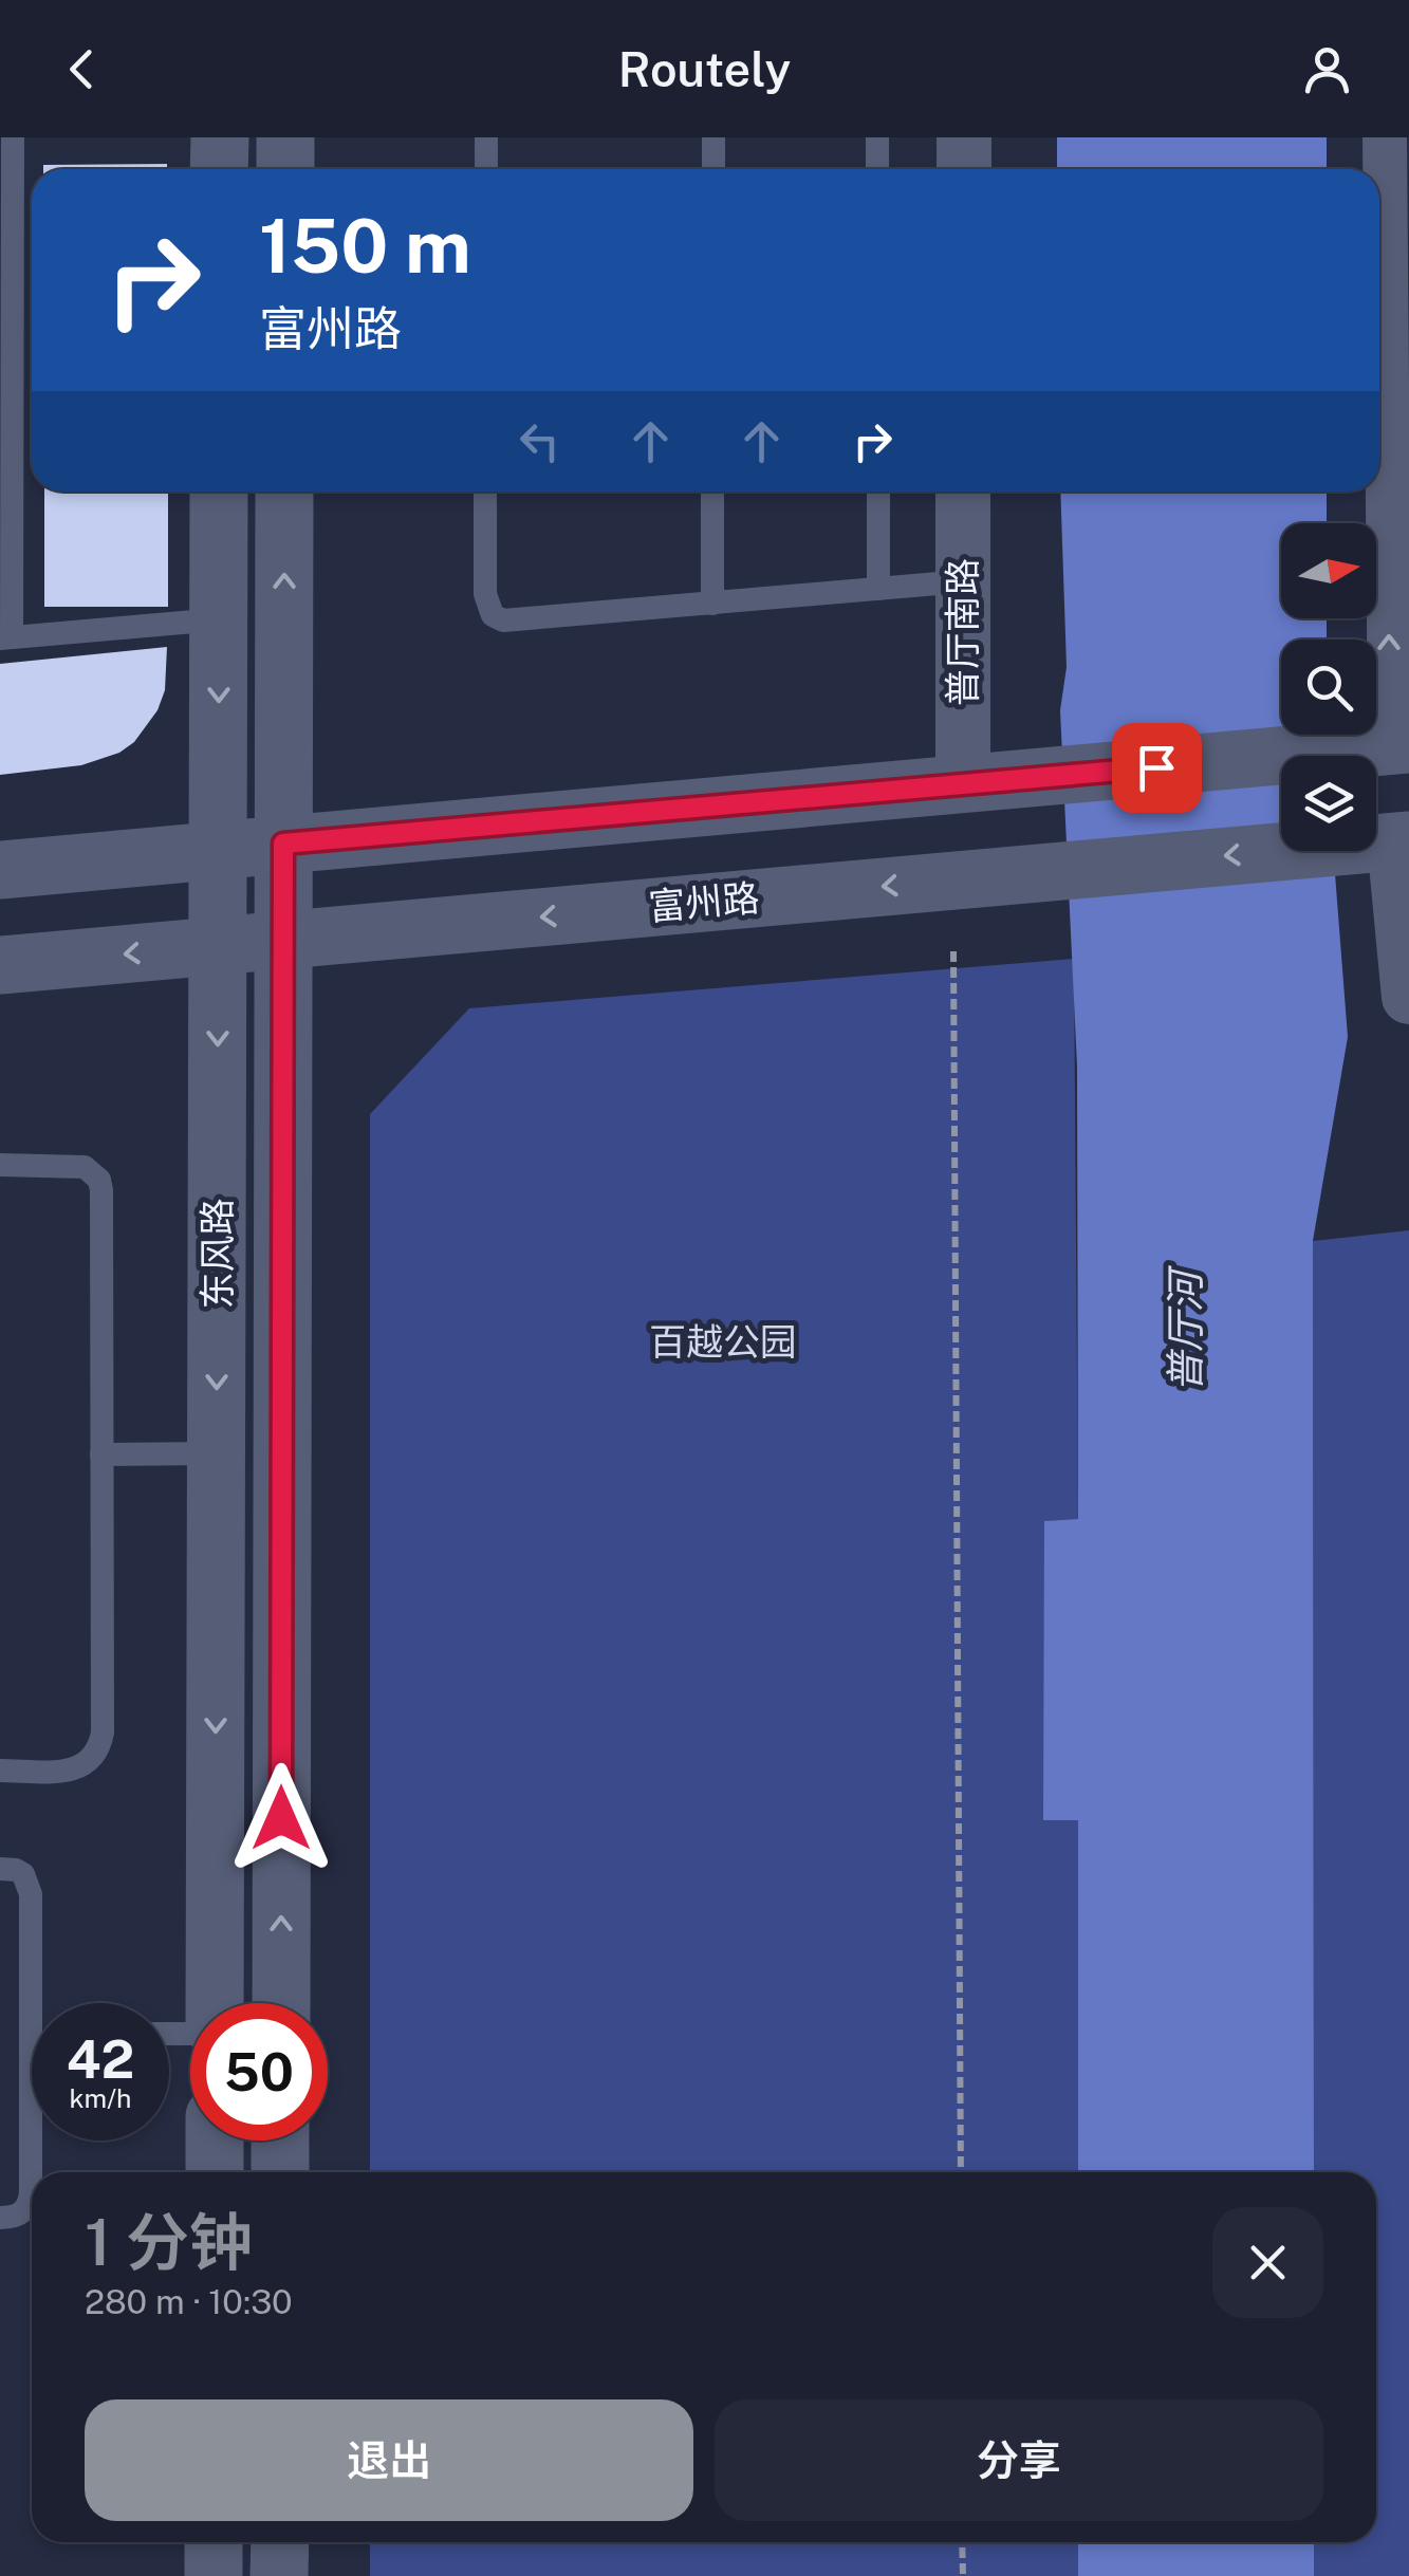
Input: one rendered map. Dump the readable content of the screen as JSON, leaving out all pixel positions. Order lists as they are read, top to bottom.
{
  "streets": {
    "main road": ["富州路", "东风路"],
    "street": ["普厅南路"]
  },
  "crossings": [
    ["富州路", "东风路"]
  ],
  "water": ["普厅河"],
  "parks": ["百越公园"],
  "north": "right",
  "page": {
    "header": "Routely",
    "turn": ["150 m", "富州路"],
    "speed": "42 km/h",
    "limit": "50",
    "heading": ["1 分钟", "280 m · 10:30"],
    "buttons": ["退出", "分享"]
  }
}
